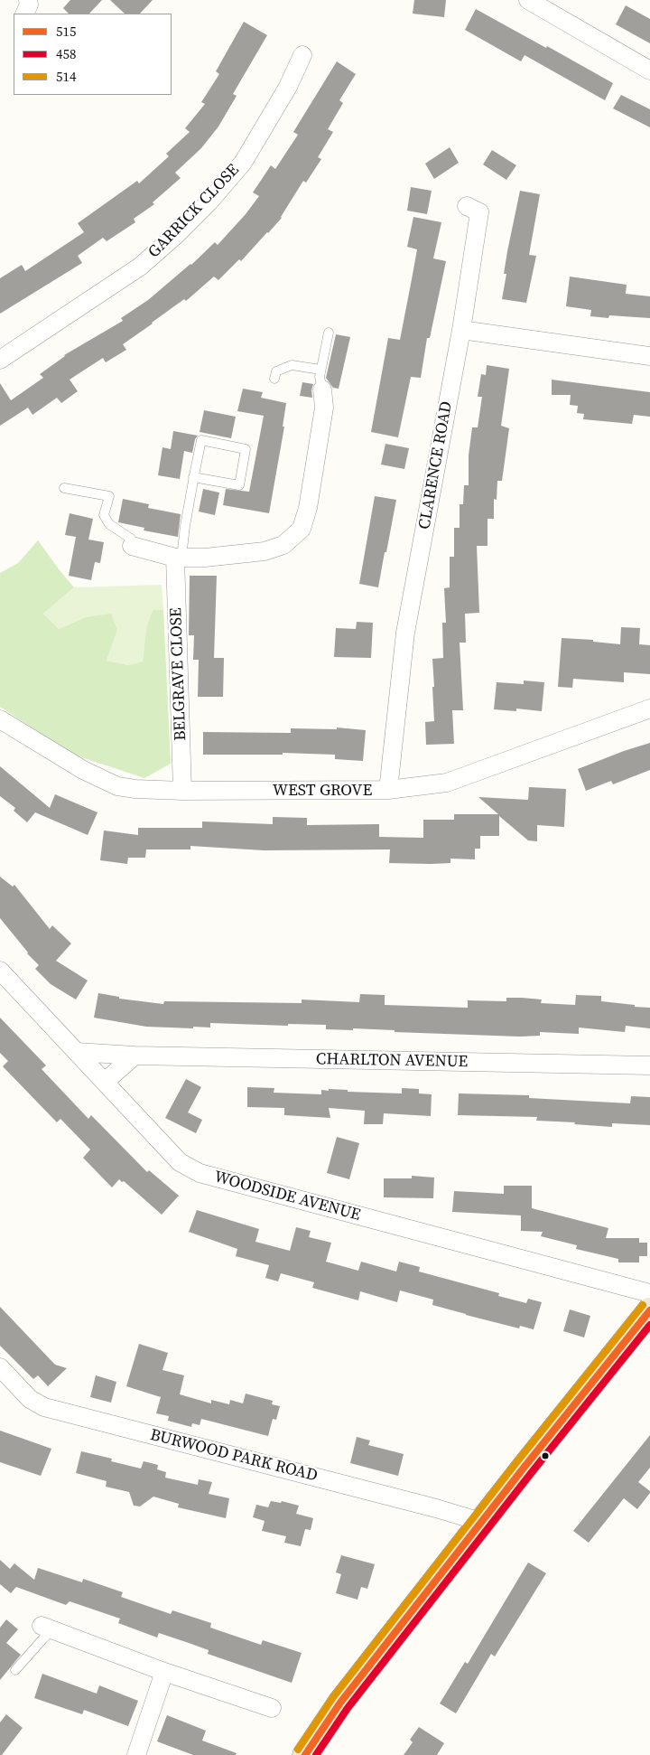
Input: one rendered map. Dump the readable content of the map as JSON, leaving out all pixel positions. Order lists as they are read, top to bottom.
{
  "streets": {
    "street": [
      "GARRICK CLOSE",
      "CLARENCE ROAD",
      "BELGRAVE CLOSE",
      "WEST GROVE",
      "CHARLTON AVENUE",
      "WOODSIDE AVENUE",
      "BURWOOD PARK ROAD"
    ]
  },
  "crossings": [
    ["CLARENCE ROAD", "WEST GROVE"],
    ["BELGRAVE CLOSE", "WEST GROVE"],
    ["CHARLTON AVENUE", "WOODSIDE AVENUE"]
  ],
  "lines": ["transit line 514", "transit line 515", "transit line 458"],
  "legend": ["515", "458", "514"]
}
